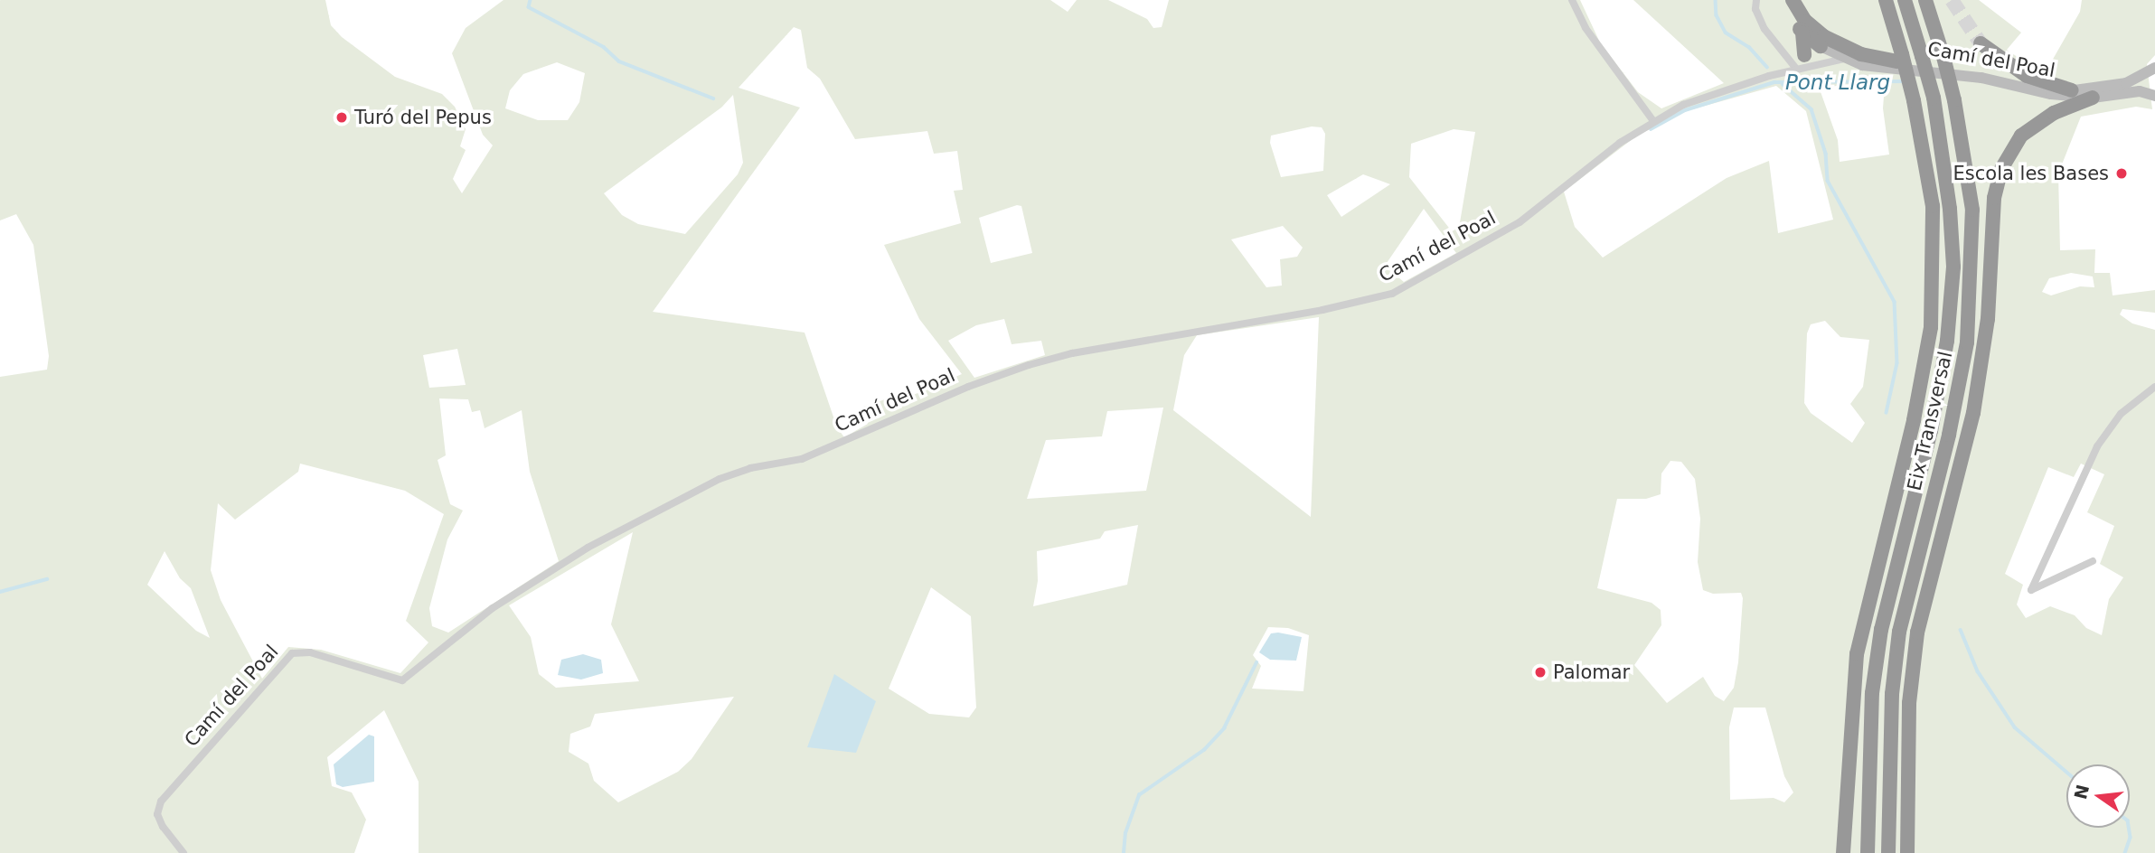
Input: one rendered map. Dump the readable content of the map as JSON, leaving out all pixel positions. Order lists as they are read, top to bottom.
{
  "streets": {
    "highway": ["Eix Transversal"],
    "street": ["Camí del Poal"]
  },
  "water": ["Pont Llarg"],
  "places": ["Turó del Pepus", "Escola les Bases", "Palomar"],
  "north": "left"
}
